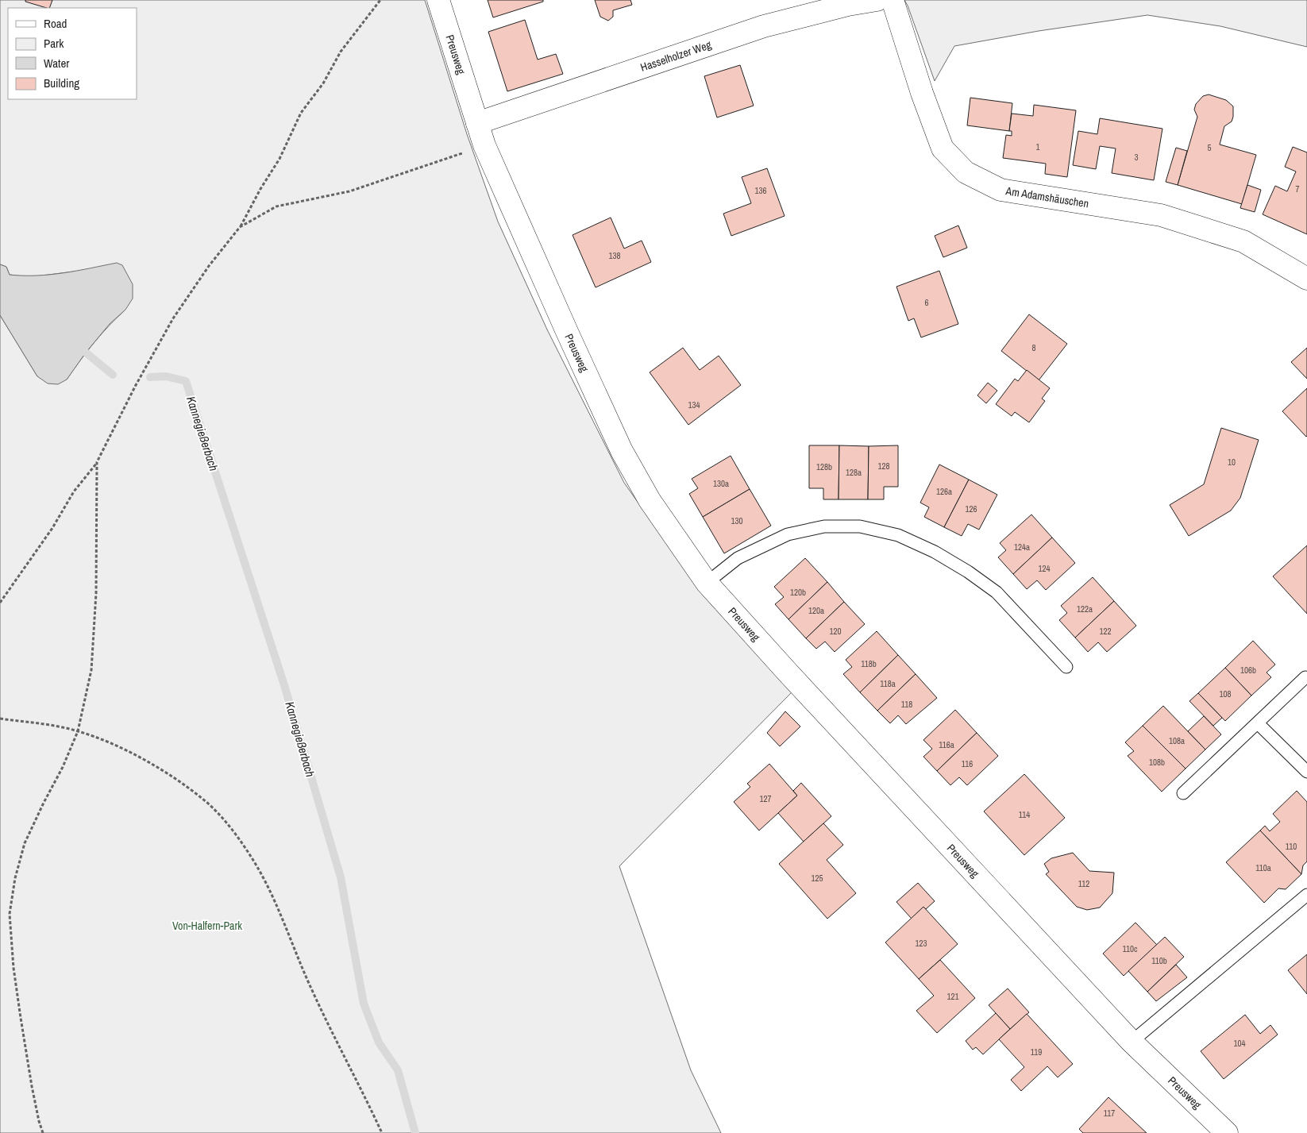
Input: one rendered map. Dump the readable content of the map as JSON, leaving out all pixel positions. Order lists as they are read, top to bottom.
{
  "streets": {
    "street": ["Preusweg", "Hasselholzer Weg", "Am Adamshäuschen"]
  },
  "crossings": [
    ["Preusweg", "Hasselholzer Weg"]
  ],
  "water": ["Kannegießerbach"],
  "parks": ["Von-Halfern-Park"],
  "house_numbers": [
    "1",
    "5",
    "3",
    "7",
    "136",
    "138",
    "6",
    "8",
    "134",
    "10",
    "128",
    "128b",
    "128a",
    "130a",
    "126a",
    "126",
    "130",
    "124a",
    "124",
    "120b",
    "122a",
    "120a",
    "120",
    "122",
    "118b",
    "106b",
    "118a",
    "108",
    "118",
    "108a",
    "116a",
    "108b",
    "116",
    "127",
    "114",
    "110",
    "110a",
    "125",
    "112",
    "123",
    "110c",
    "110b",
    "121",
    "104",
    "119",
    "117"
  ],
  "legend": [
    "Road",
    "Park",
    "Water",
    "Building"
  ]
}
